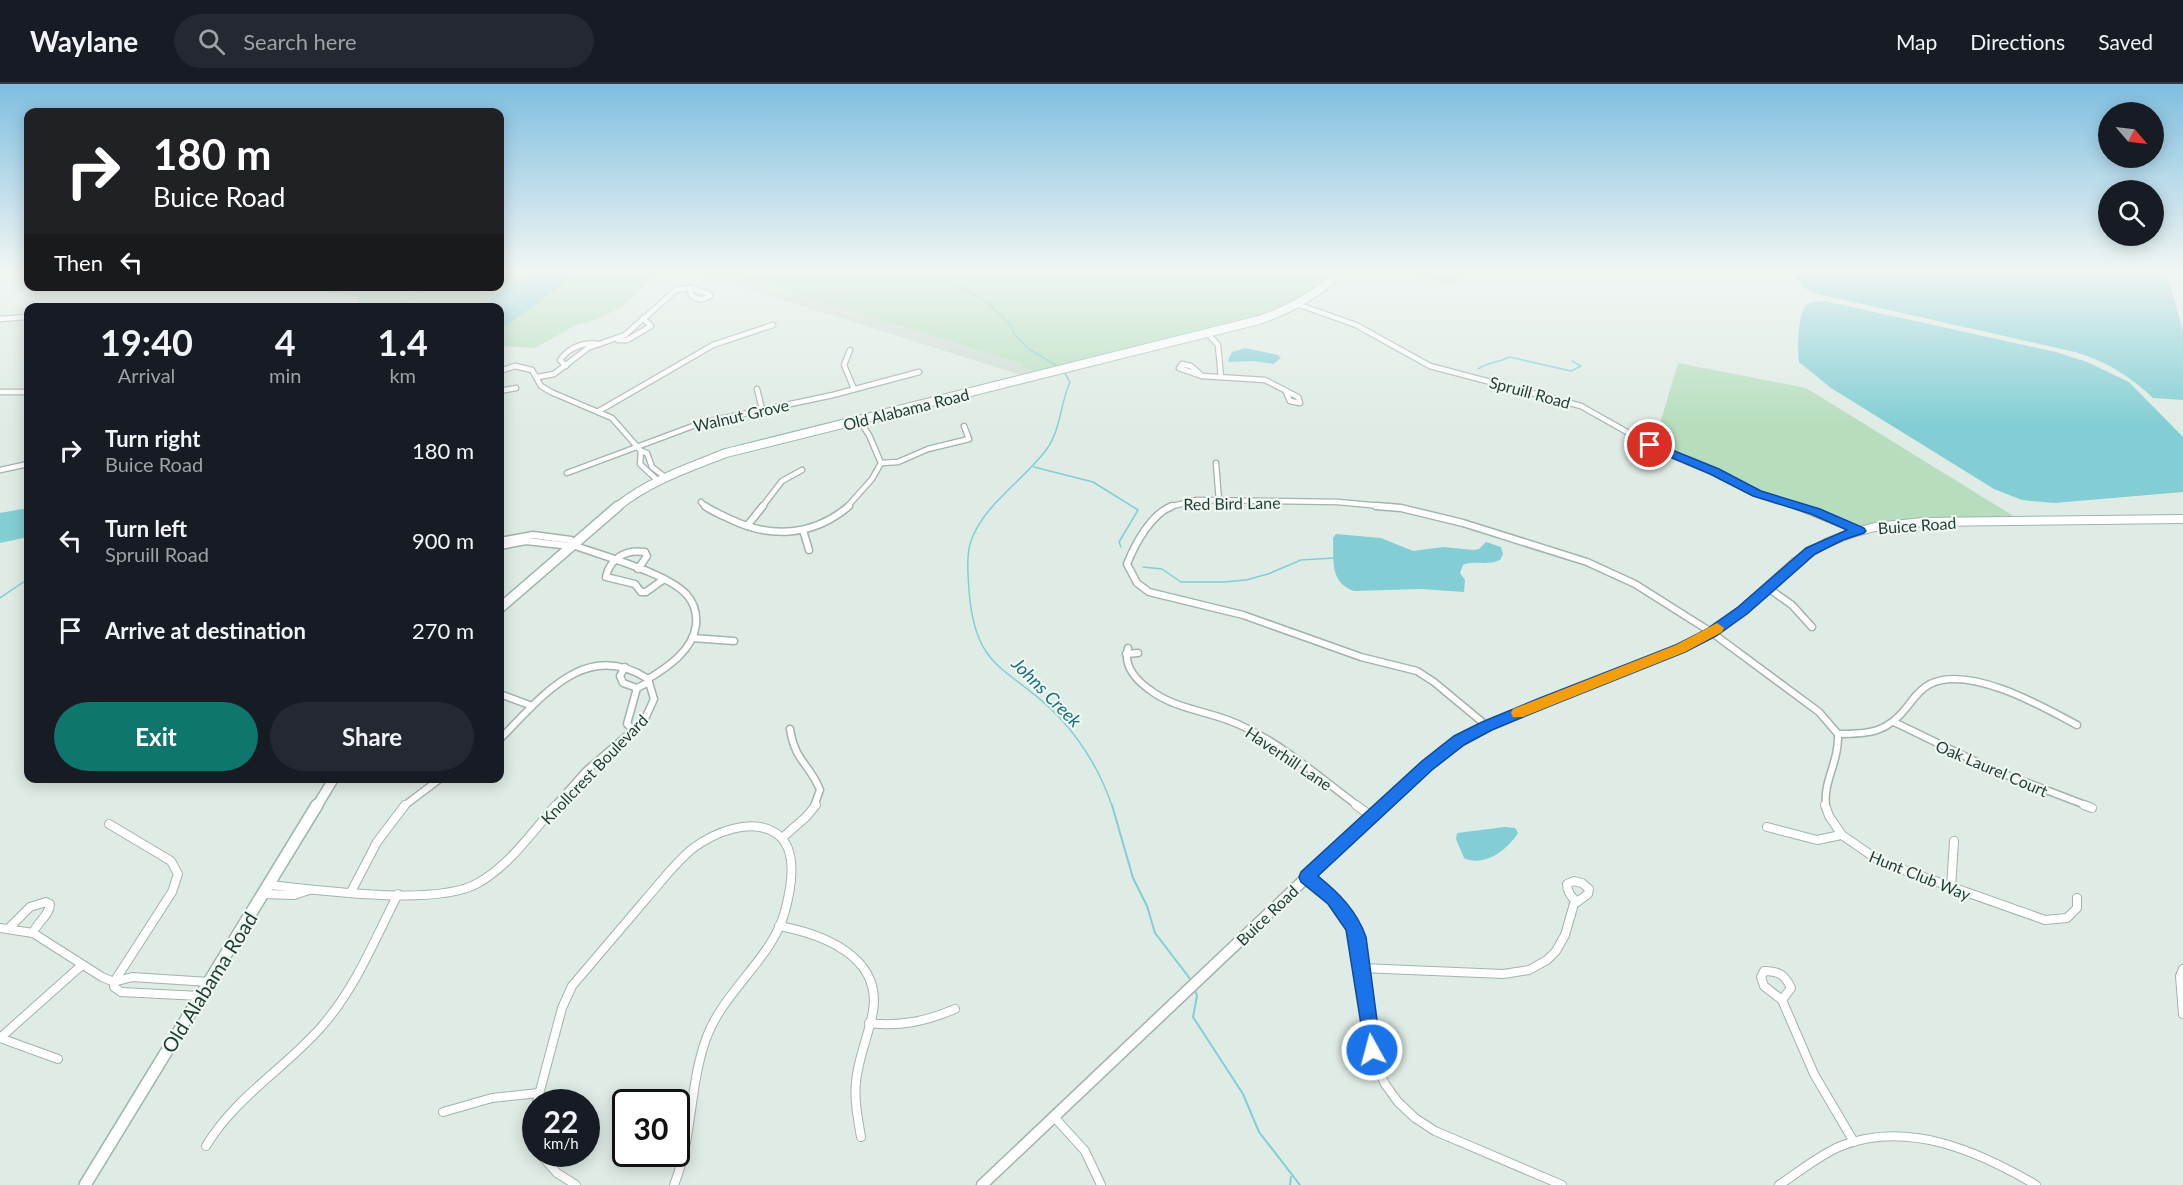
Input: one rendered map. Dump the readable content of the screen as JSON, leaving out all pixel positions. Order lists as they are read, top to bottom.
{
  "streets": {
    "main road": ["Old Alabama Road"],
    "street": [
      "Spruill Road",
      "Walnut Grove",
      "Red Bird Lane",
      "Buice Road",
      "Haverhill Lane",
      "Oak Laurel Court",
      "Knollcrest Boulevard",
      "Hunt Club Way"
    ]
  },
  "crossings": [
    ["Spruill Road", "Buice Road"],
    ["Old Alabama Road", "Knollcrest Boulevard"],
    ["Red Bird Lane", "Buice Road"],
    ["Buice Road", "Haverhill Lane"]
  ],
  "water": ["Johns Creek"],
  "north": "bottom right",
  "page": {
    "header": "Waylane",
    "search": "Search here",
    "nav": ["Map", "Directions", "Saved"],
    "turn": ["180 m", "Buice Road"],
    "then": "Then",
    "eta": [
      "19:40",
      "Arrival",
      "4",
      "min",
      "1.4",
      "km"
    ],
    "list": [
      {
        "name": "Turn right",
        "note": "Buice Road",
        "value": "180 m"
      },
      {
        "name": "Turn left",
        "note": "Spruill Road",
        "value": "900 m"
      },
      {
        "name": "Arrive at destination",
        "value": "270 m"
      }
    ],
    "buttons": ["Exit", "Share"],
    "speed": "22 km/h",
    "limit": "30"
  }
}
